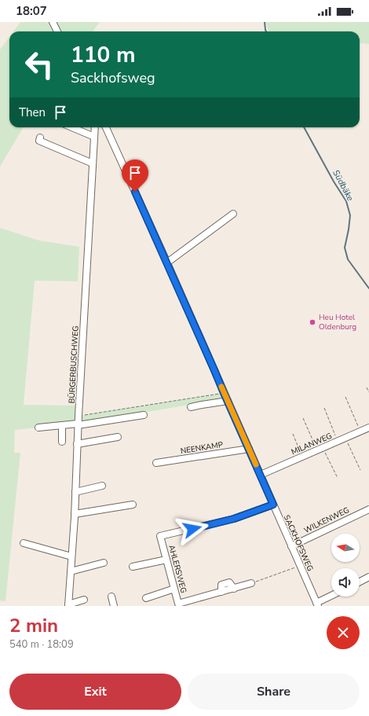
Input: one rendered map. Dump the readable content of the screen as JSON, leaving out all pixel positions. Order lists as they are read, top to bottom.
{
  "streets": {
    "street": [
      "BÜRGERBUSCHWEG",
      "MILANWEG",
      "NEENKAMP",
      "WILKENWEG",
      "SACKHOFSWEG",
      "AHLERSWEG"
    ]
  },
  "crossings": [
    ["MILANWEG", "SACKHOFSWEG"],
    ["NEENKAMP", "SACKHOFSWEG"],
    ["WILKENWEG", "SACKHOFSWEG"],
    ["SACKHOFSWEG", "AHLERSWEG"]
  ],
  "water": ["Südbäke"],
  "places": ["Heu Hotel Oldenburg"],
  "north": "left",
  "page": {
    "status": "18:07",
    "turn": ["110 m", "Sackhofsweg"],
    "then": "Then",
    "heading": ["2 min", "540 m · 18:09"],
    "buttons": ["Exit", "Share"]
  }
}
